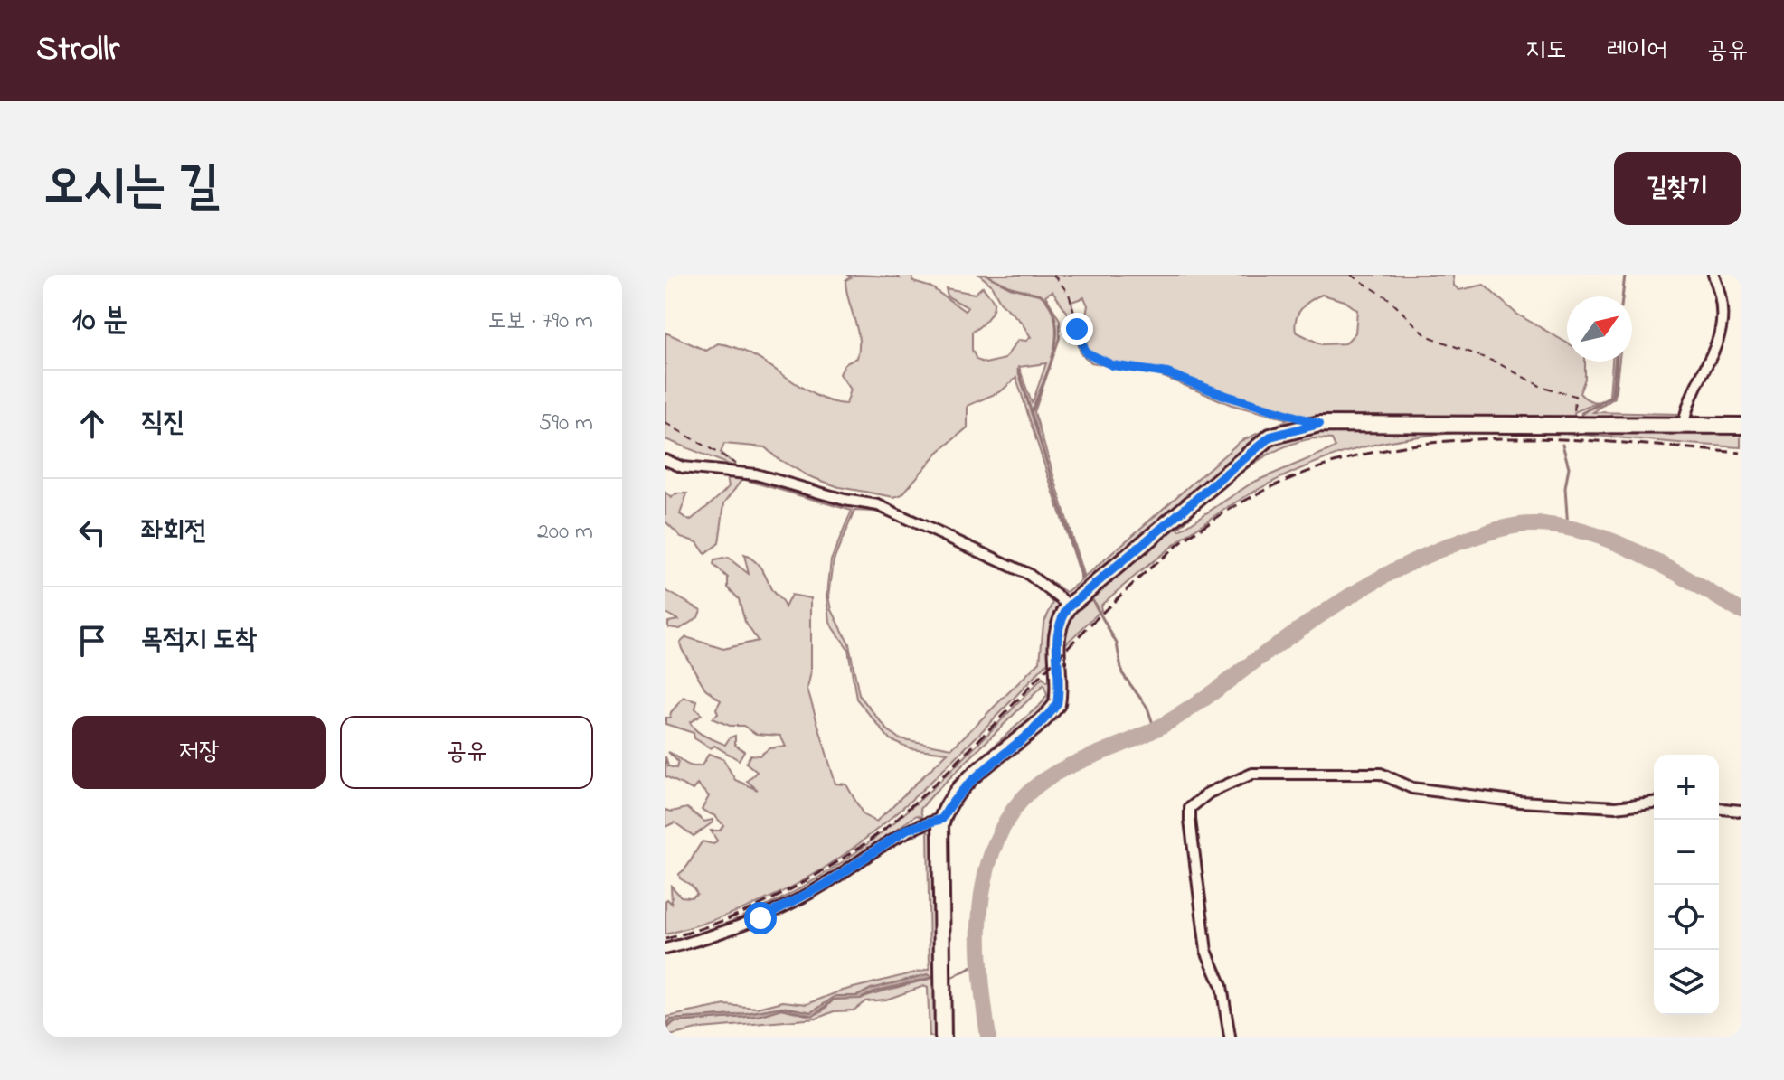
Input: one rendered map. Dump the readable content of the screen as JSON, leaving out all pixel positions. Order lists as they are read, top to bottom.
{
  "north": "top right",
  "page": {
    "header": "Strollr",
    "nav": ["지도", "레이어", "공유"],
    "title": "오시는 길",
    "buttons": [
      "길찾기",
      ["저장", "공유"]
    ],
    "heading": ["10 분", "도보 · 790 m"],
    "list": [
      ["직진", "590 m"],
      ["좌회전", "200 m"],
      "목적지 도착"
    ],
    "map_buttons": ["+", "−"]
  }
}
